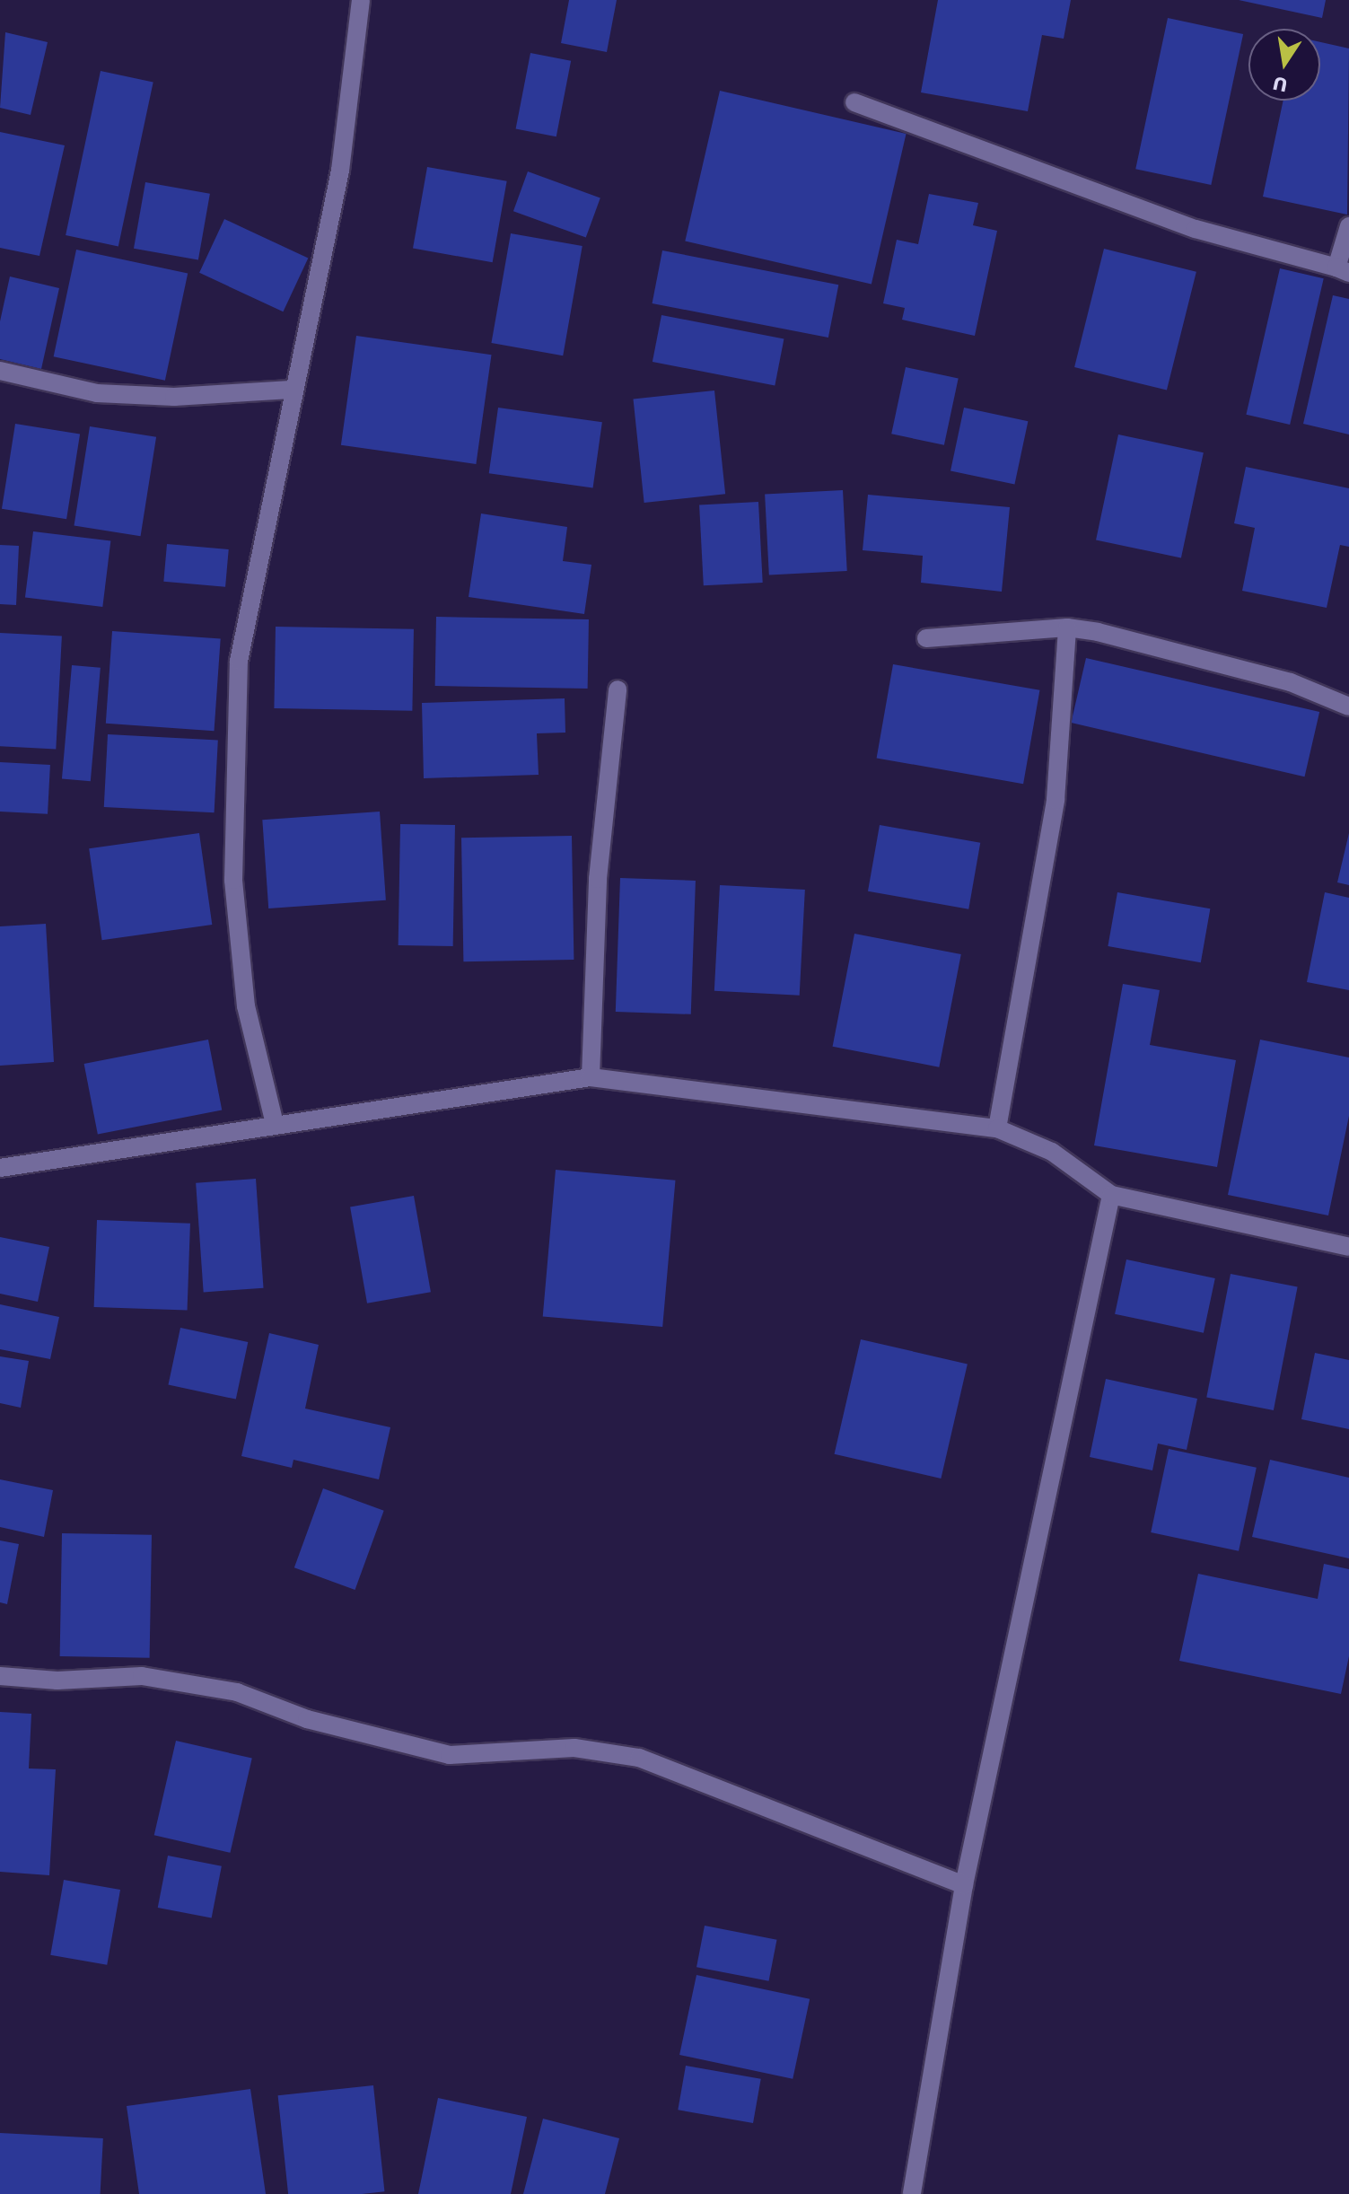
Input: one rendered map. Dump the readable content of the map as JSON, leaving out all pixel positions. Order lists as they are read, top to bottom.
{
  "north": "bottom"
}
